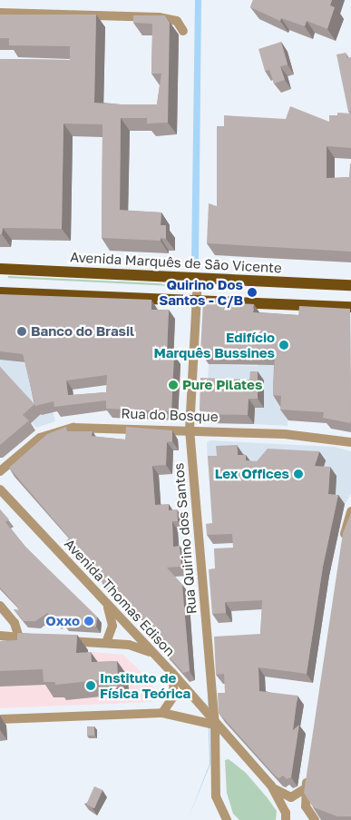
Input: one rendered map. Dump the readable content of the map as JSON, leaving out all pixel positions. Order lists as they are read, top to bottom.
{
  "streets": {
    "main road": ["Avenida Marquês de São Vicente"],
    "street": ["Rua do Bosque", "Rua Quirino dos Santos", "Avenida Thomas Edison"]
  },
  "crossings": [
    ["Avenida Marquês de São Vicente", "Rua Quirino dos Santos"],
    ["Rua do Bosque", "Rua Quirino dos Santos"],
    ["Rua Quirino dos Santos", "Avenida Thomas Edison"]
  ],
  "places": [
    "Quirino Dos Santos - C/B",
    "Banco do Brasil",
    "Edifício Marquês Bussines",
    "Pure Pilates",
    "Lex Offices",
    "Oxxo",
    "Instituto de Física Teórica"
  ]
}
